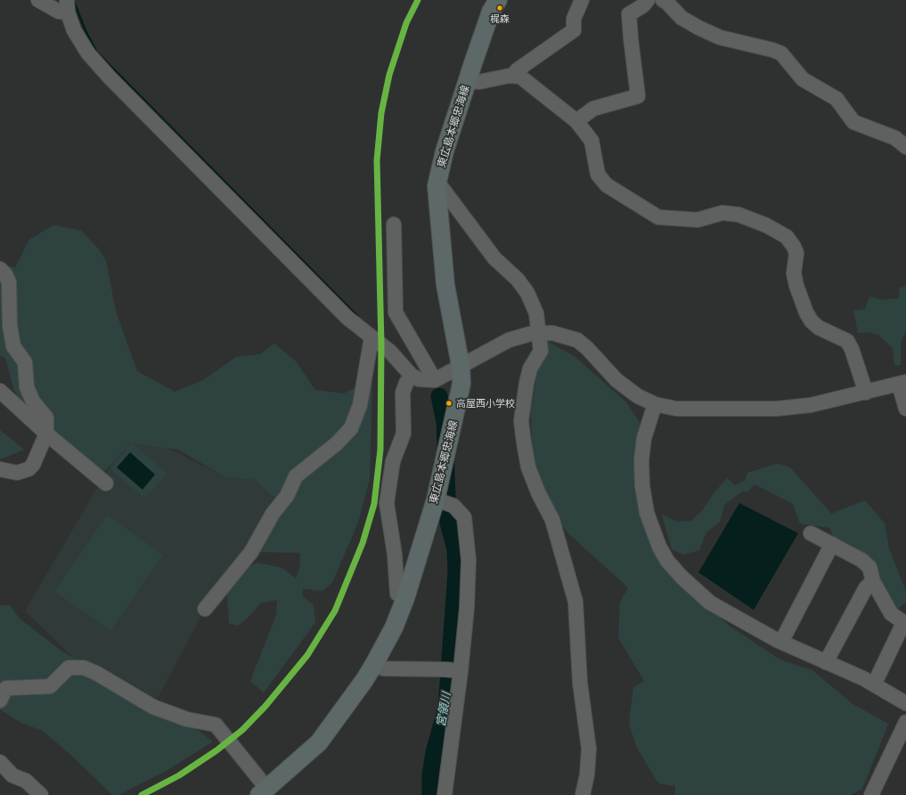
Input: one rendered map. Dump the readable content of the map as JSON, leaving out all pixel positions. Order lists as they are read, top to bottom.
{
  "streets": {
    "main road": ["東広島本郷忠海線"]
  },
  "water": ["宮領川"],
  "places": ["梶森", "高屋西小学校"]
}
